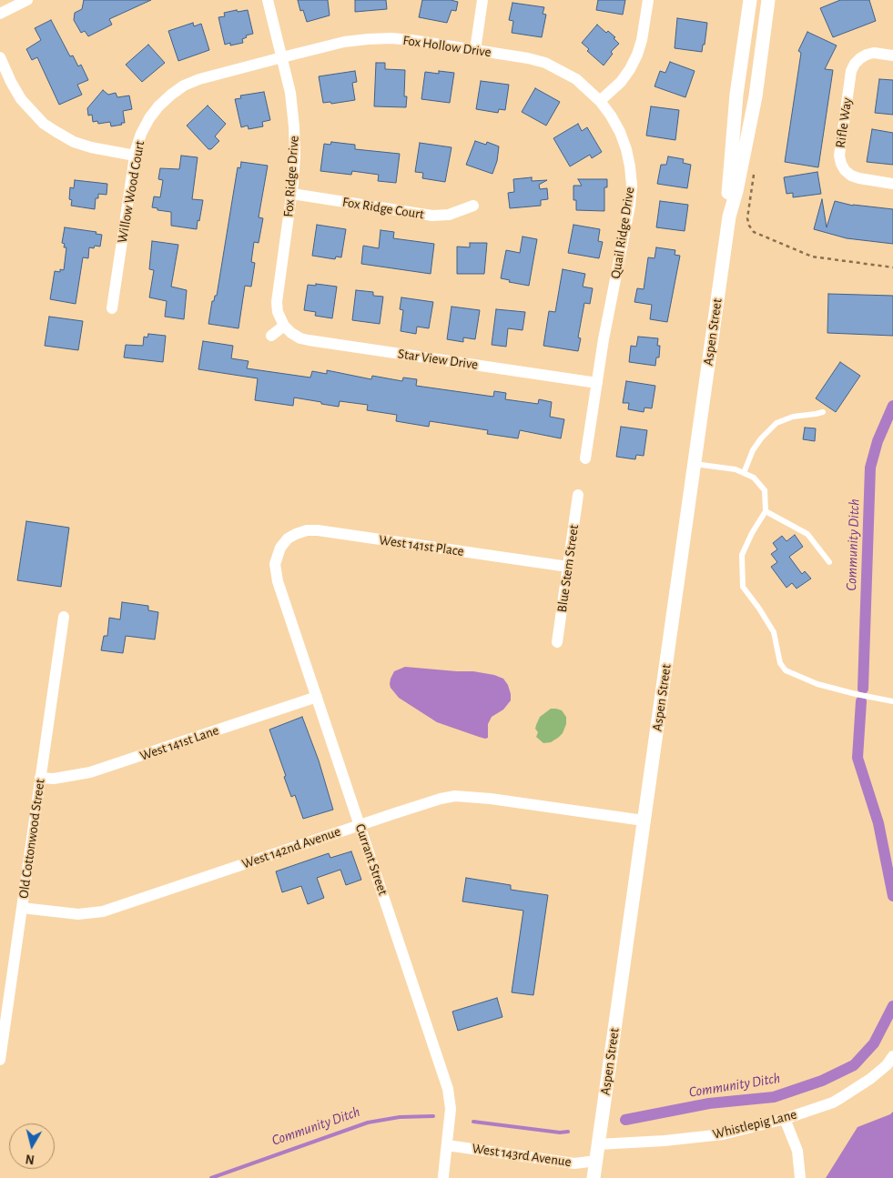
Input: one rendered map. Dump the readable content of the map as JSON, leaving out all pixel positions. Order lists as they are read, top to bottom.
{
  "streets": {
    "street": [
      "Fox Hollow Drive",
      "Rifle Way",
      "Fox Ridge Drive",
      "Willow Wood Court",
      "Fox Ridge Court",
      "Quail Ridge Drive",
      "Aspen Street",
      "Star View Drive",
      "West 141st Place",
      "Blue Stem Street",
      "West 141st Lane",
      "Old Cottonwood Street",
      "West 142nd Avenue",
      "Currant Street",
      "Whistlepig Lane",
      "West 143rd Avenue"
    ]
  },
  "crossings": [
    ["Fox Hollow Drive", "Fox Ridge Drive"],
    ["Fox Hollow Drive", "Willow Wood Court"],
    ["Fox Hollow Drive", "Quail Ridge Drive"],
    ["Fox Ridge Drive", "Willow Wood Court"],
    ["Fox Ridge Drive", "Fox Ridge Court"],
    ["Fox Ridge Drive", "Star View Drive"],
    ["Quail Ridge Drive", "Star View Drive"],
    ["Aspen Street", "West 142nd Avenue"],
    ["Aspen Street", "Whistlepig Lane"],
    ["Aspen Street", "West 143rd Avenue"],
    ["West 141st Place", "Blue Stem Street"],
    ["West 141st Place", "Currant Street"],
    ["West 141st Lane", "Old Cottonwood Street"],
    ["West 141st Lane", "Currant Street"],
    ["Old Cottonwood Street", "West 142nd Avenue"],
    ["West 142nd Avenue", "Currant Street"],
    ["Currant Street", "West 143rd Avenue"]
  ],
  "water": ["Community Ditch"],
  "north": "bottom"
}
